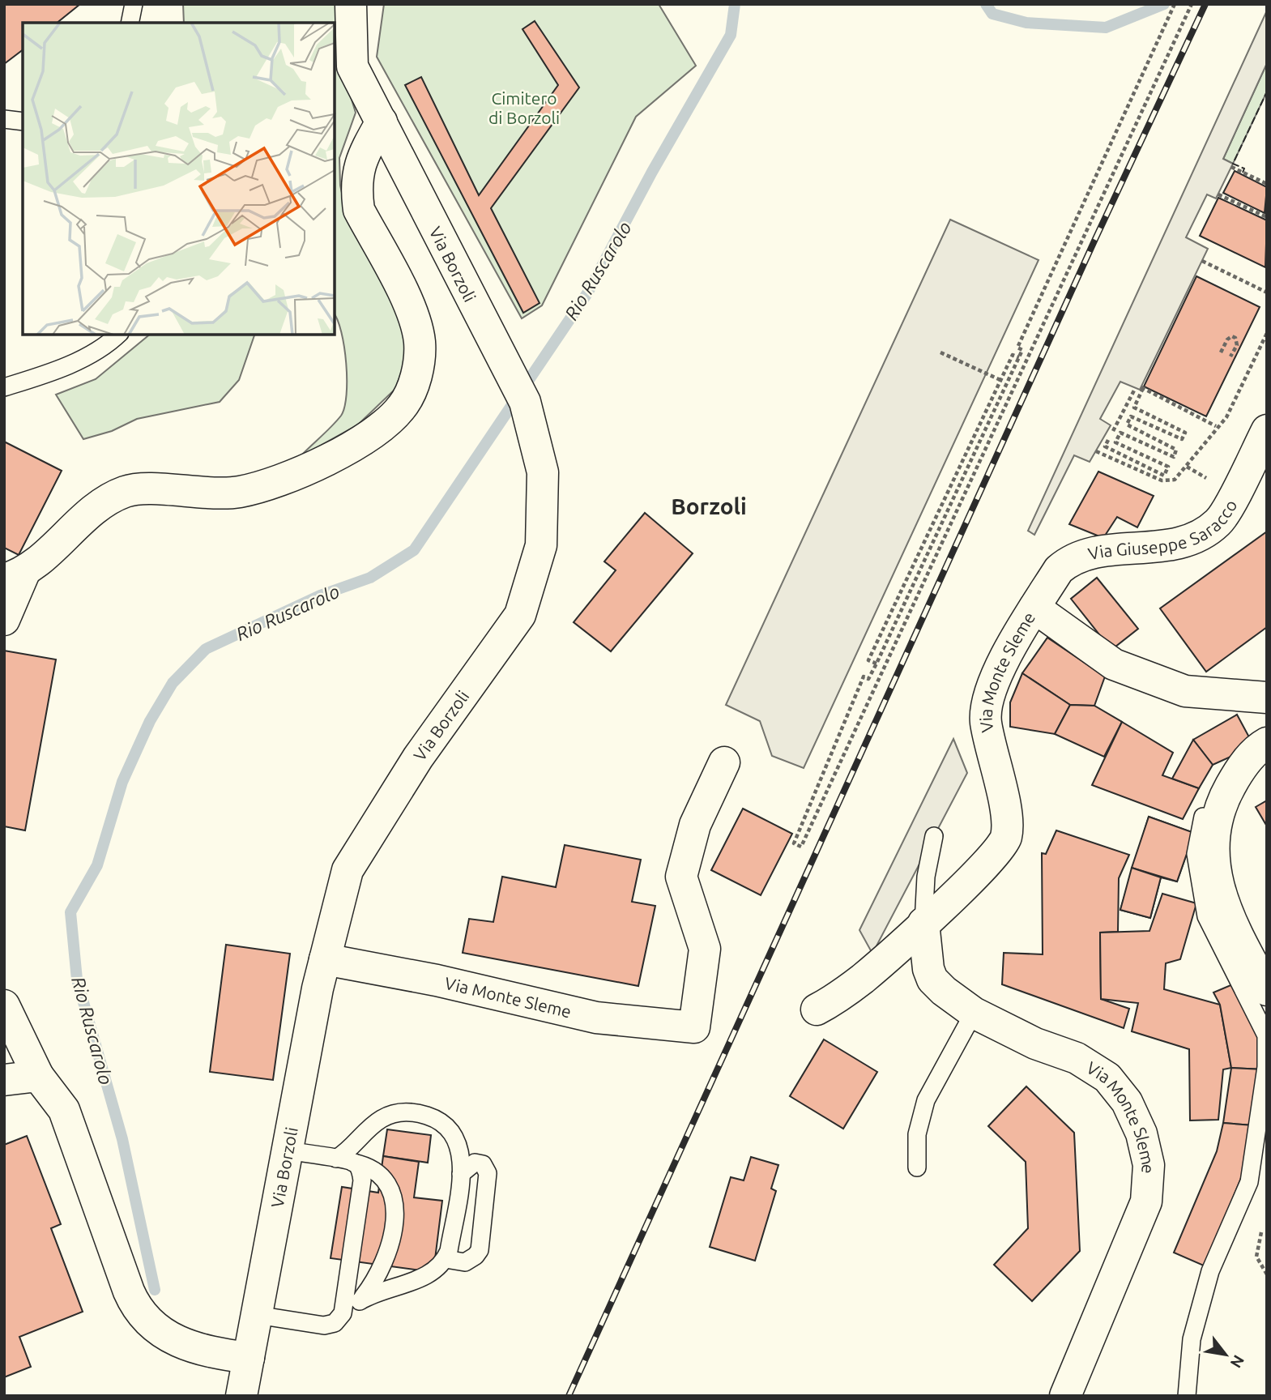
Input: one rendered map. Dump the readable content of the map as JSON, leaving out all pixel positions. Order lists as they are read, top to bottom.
{
  "streets": {
    "street": ["Via Borzoli", "Via Giuseppe Saracco", "Via Monte Sleme"]
  },
  "crossings": [
    ["Via Borzoli", "Via Monte Sleme"],
    ["Via Giuseppe Saracco", "Via Monte Sleme"]
  ],
  "districts": ["Borzoli"],
  "water": ["Rio Ruscarolo"],
  "parks": ["Cimitero di Borzoli"],
  "north": "bottom right"
}
